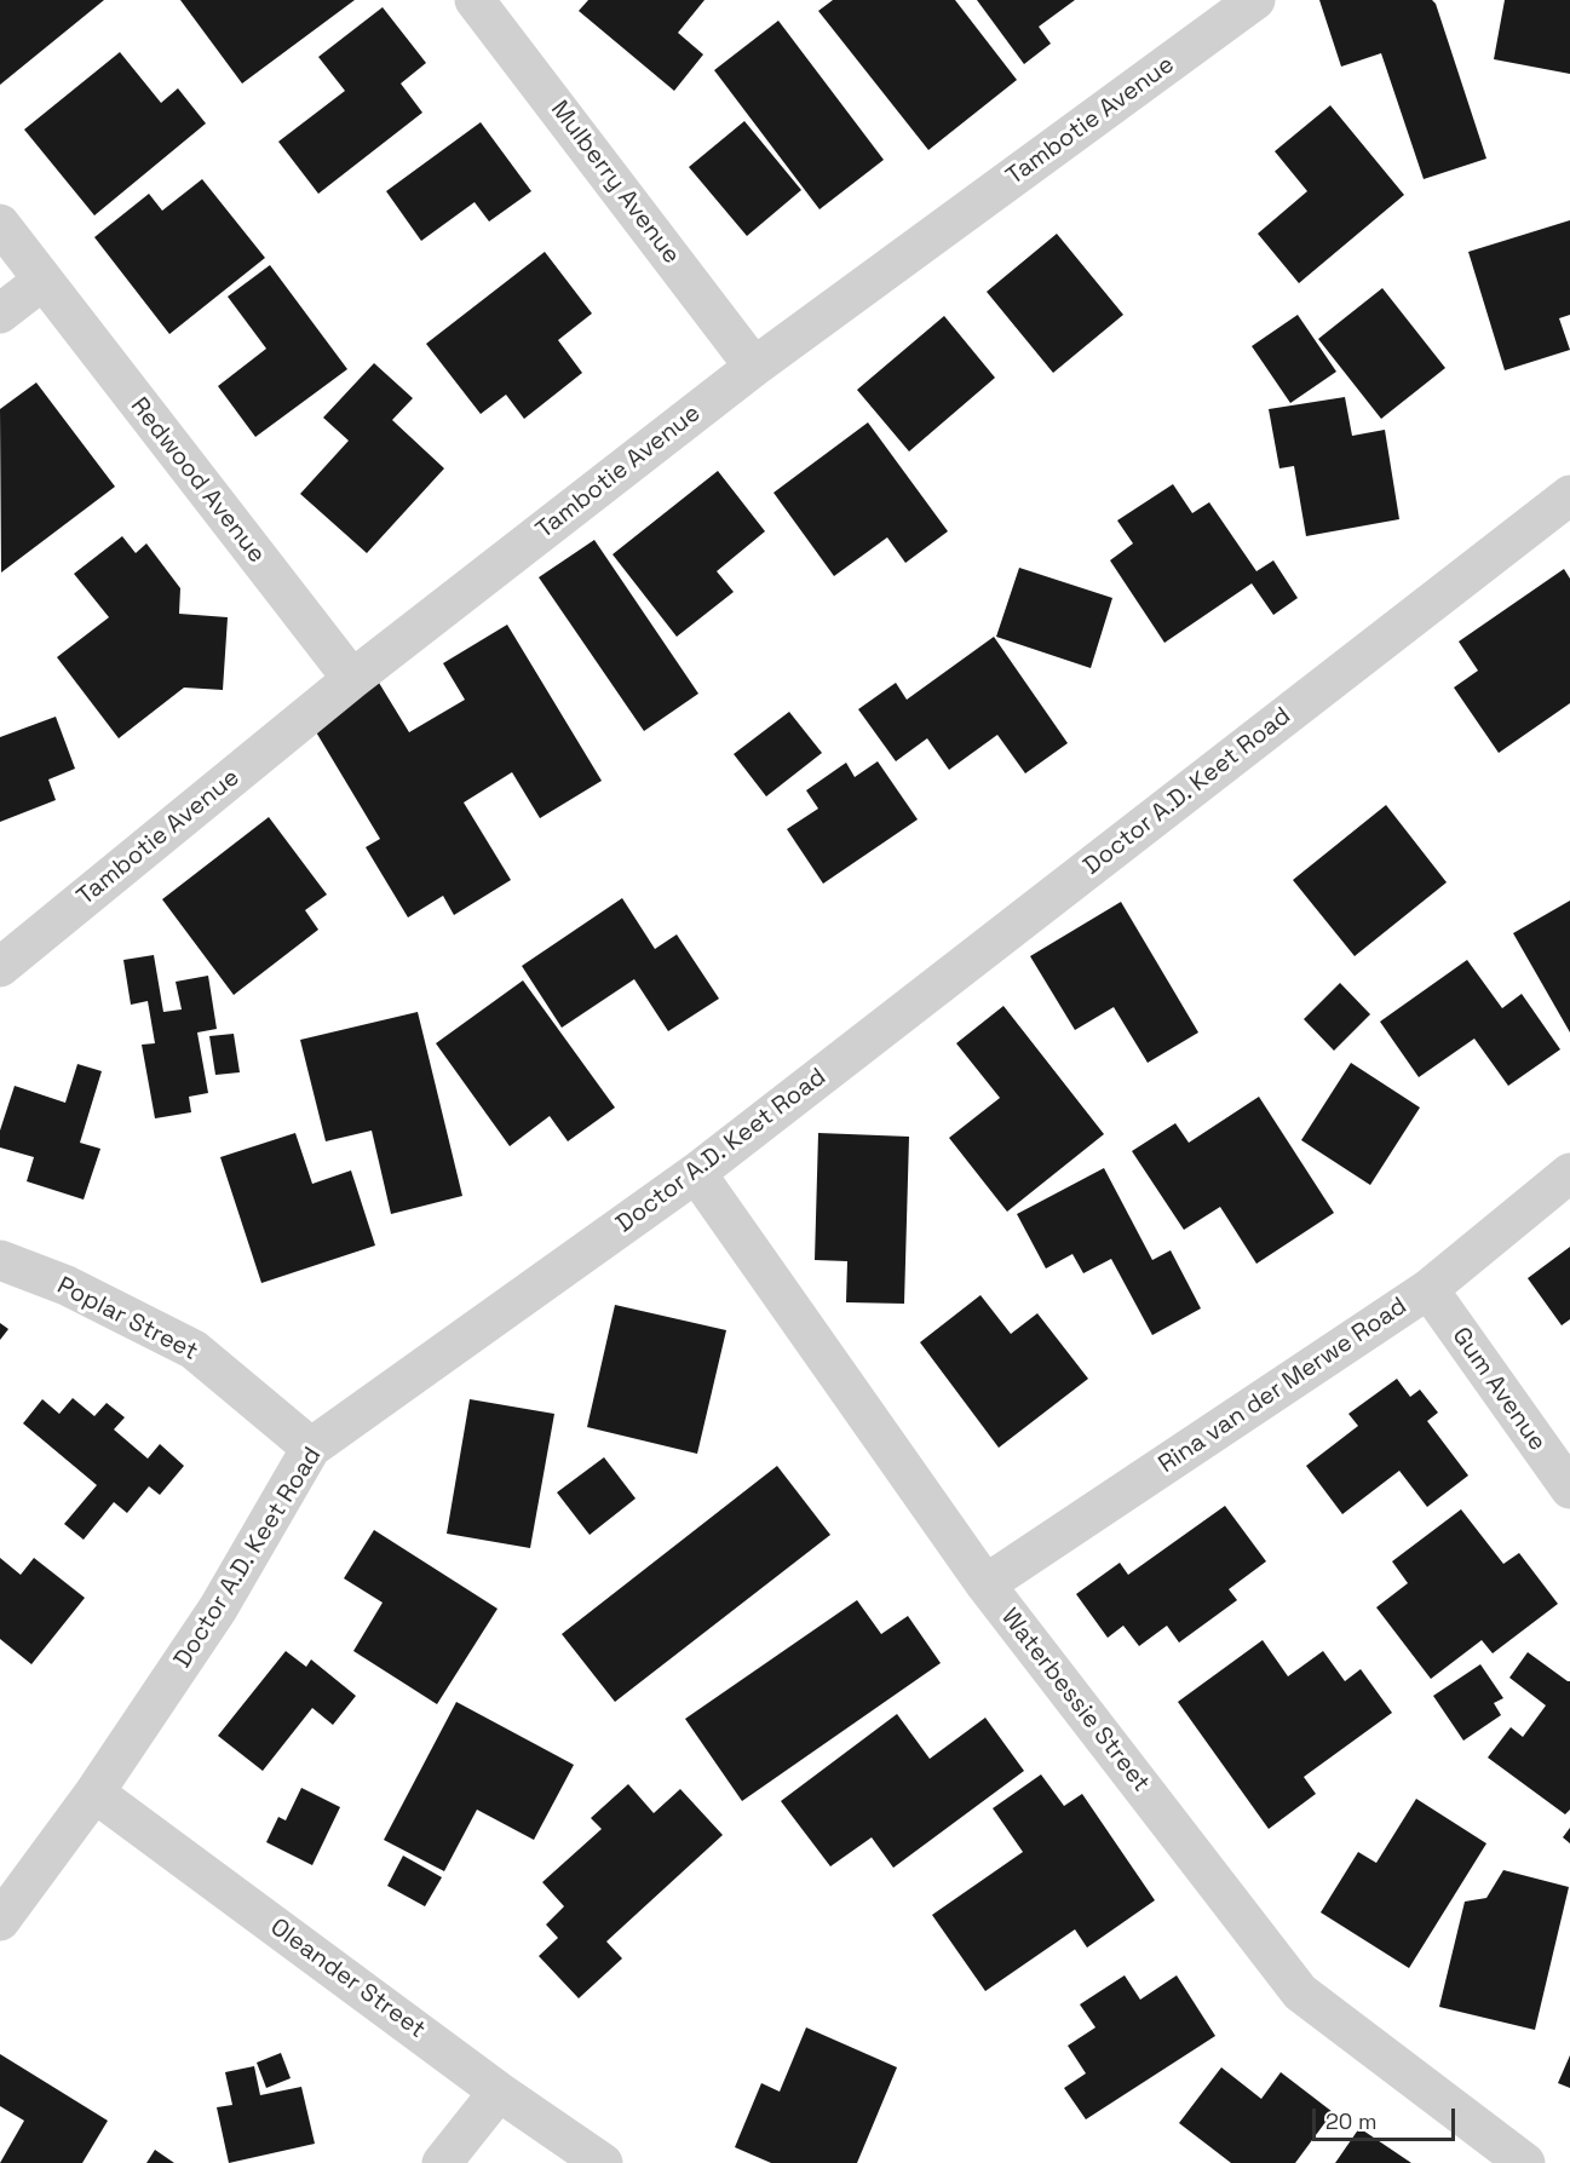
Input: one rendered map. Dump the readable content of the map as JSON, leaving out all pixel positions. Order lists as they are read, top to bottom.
{
  "streets": {
    "street": [
      "Tambotie Avenue",
      "Mulberry Avenue",
      "Redwood Avenue",
      "Doctor A.D. Keet Road",
      "Poplar Street",
      "Rina van der Merwe Road",
      "Gum Avenue",
      "Waterbessie Street",
      "Oleander Street"
    ]
  },
  "crossings": [
    ["Tambotie Avenue", "Mulberry Avenue"],
    ["Tambotie Avenue", "Redwood Avenue"],
    ["Doctor A.D. Keet Road", "Poplar Street"],
    ["Doctor A.D. Keet Road", "Waterbessie Street"],
    ["Doctor A.D. Keet Road", "Oleander Street"],
    ["Rina van der Merwe Road", "Gum Avenue"],
    ["Rina van der Merwe Road", "Waterbessie Street"]
  ],
  "scale_bar": "20 m"
}
